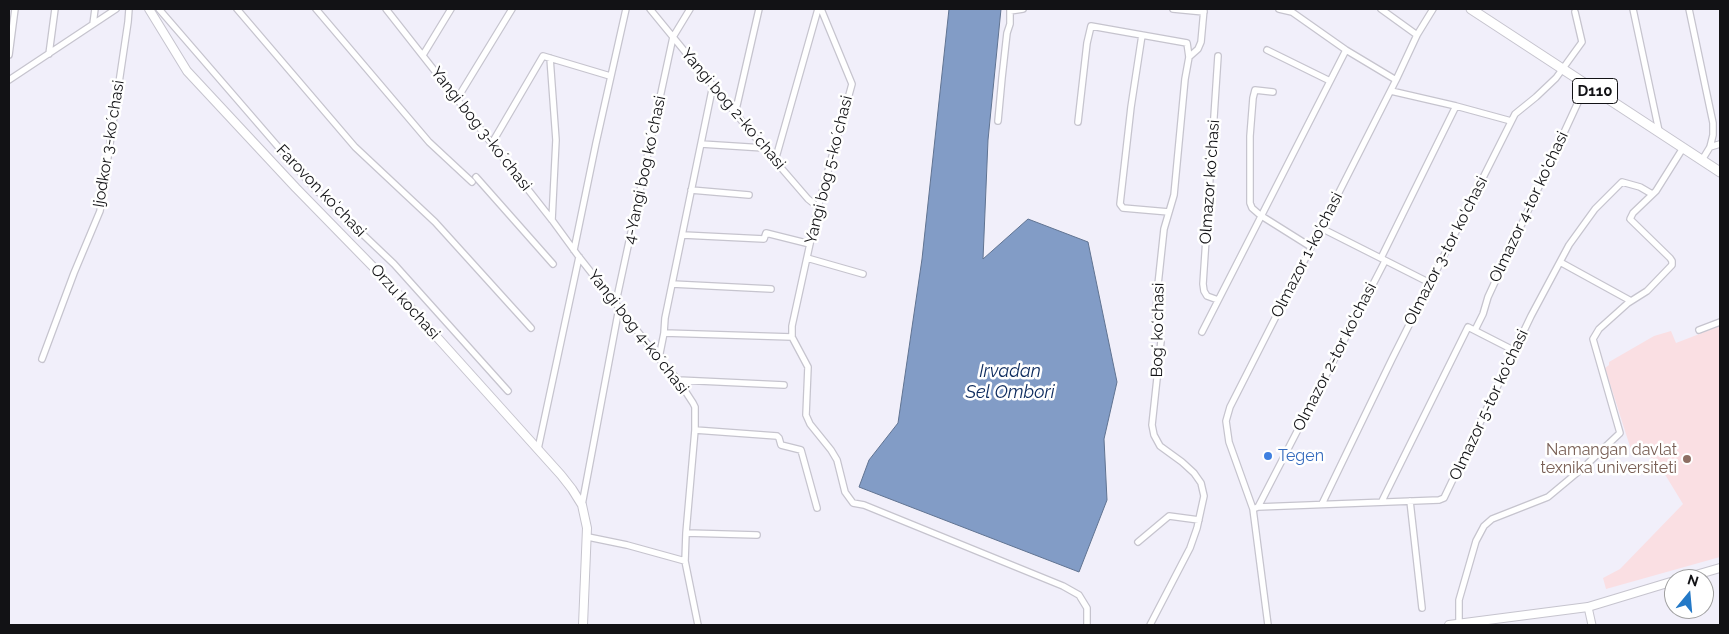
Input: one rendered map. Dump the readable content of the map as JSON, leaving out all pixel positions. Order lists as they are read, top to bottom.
{
  "streets": {
    "main road": ["D110", "Orzu kochasi"],
    "street": [
      "Yangi bog 2-koʼchasi",
      "Yangi bog 3-koʼchasi",
      "Ijodkor 3-koʼchasi",
      "4-Yangi bog koʼchasi",
      "Yangi bog 5-koʼchasi",
      "Olmazor koʻchasi",
      "Farovon koʻchasi",
      "Olmazor 4-tor ko'chasi",
      "Olmazor 3-tor ko'chasi",
      "Olmazor 1-ko'chasi",
      "Bogʻ koʻchasi",
      "Yangi bog 4-koʼchasi",
      "Olmazor 2-tor ko'chasi",
      "Olmazor 5-tor ko'chasi"
    ]
  },
  "crossings": [
    ["D110", "Olmazor 4-tor ko'chasi"],
    ["D110", "Olmazor 3-tor ko'chasi"],
    ["Yangi bog 2-koʼchasi", "4-Yangi bog koʼchasi"],
    ["Yangi bog 2-koʼchasi", "Yangi bog 5-koʼchasi"],
    ["Yangi bog 3-koʼchasi", "Yangi bog 4-koʼchasi"],
    ["4-Yangi bog koʼchasi", "Orzu kochasi"],
    ["4-Yangi bog koʼchasi", "Yangi bog 4-koʼchasi"],
    ["Olmazor 4-tor ko'chasi", "Olmazor 5-tor ko'chasi"],
    ["Olmazor 3-tor ko'chasi", "Olmazor 5-tor ko'chasi"],
    ["Olmazor 1-ko'chasi", "Olmazor 2-tor ko'chasi"],
    ["Olmazor 1-ko'chasi", "Olmazor 5-tor ko'chasi"],
    ["Olmazor 2-tor ko'chasi", "Olmazor 5-tor ko'chasi"]
  ],
  "water": ["Irvadan Sel Ombori"],
  "places": ["Tegen", "Namangan davlat texnika universiteti"],
  "north": "top"
}
